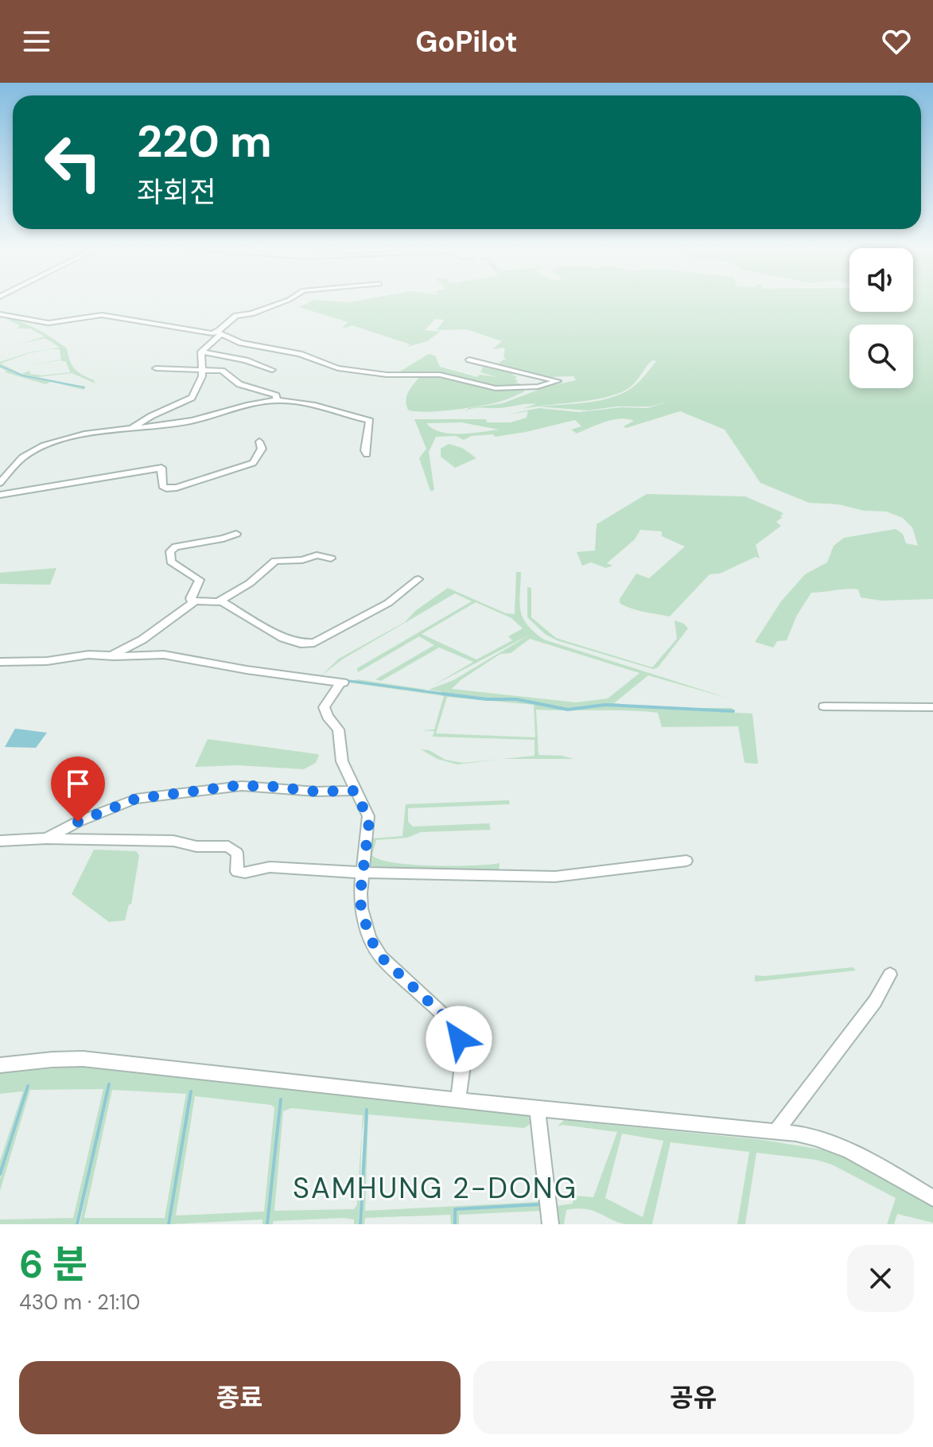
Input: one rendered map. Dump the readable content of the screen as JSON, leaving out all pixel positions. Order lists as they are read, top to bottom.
{
  "districts": ["SAMHUNG 2-DONG"],
  "page": {
    "header": "GoPilot",
    "turn": ["220 m", "좌회전"],
    "heading": ["6 분", "430 m · 21:10"],
    "buttons": ["종료", "공유"]
  }
}
